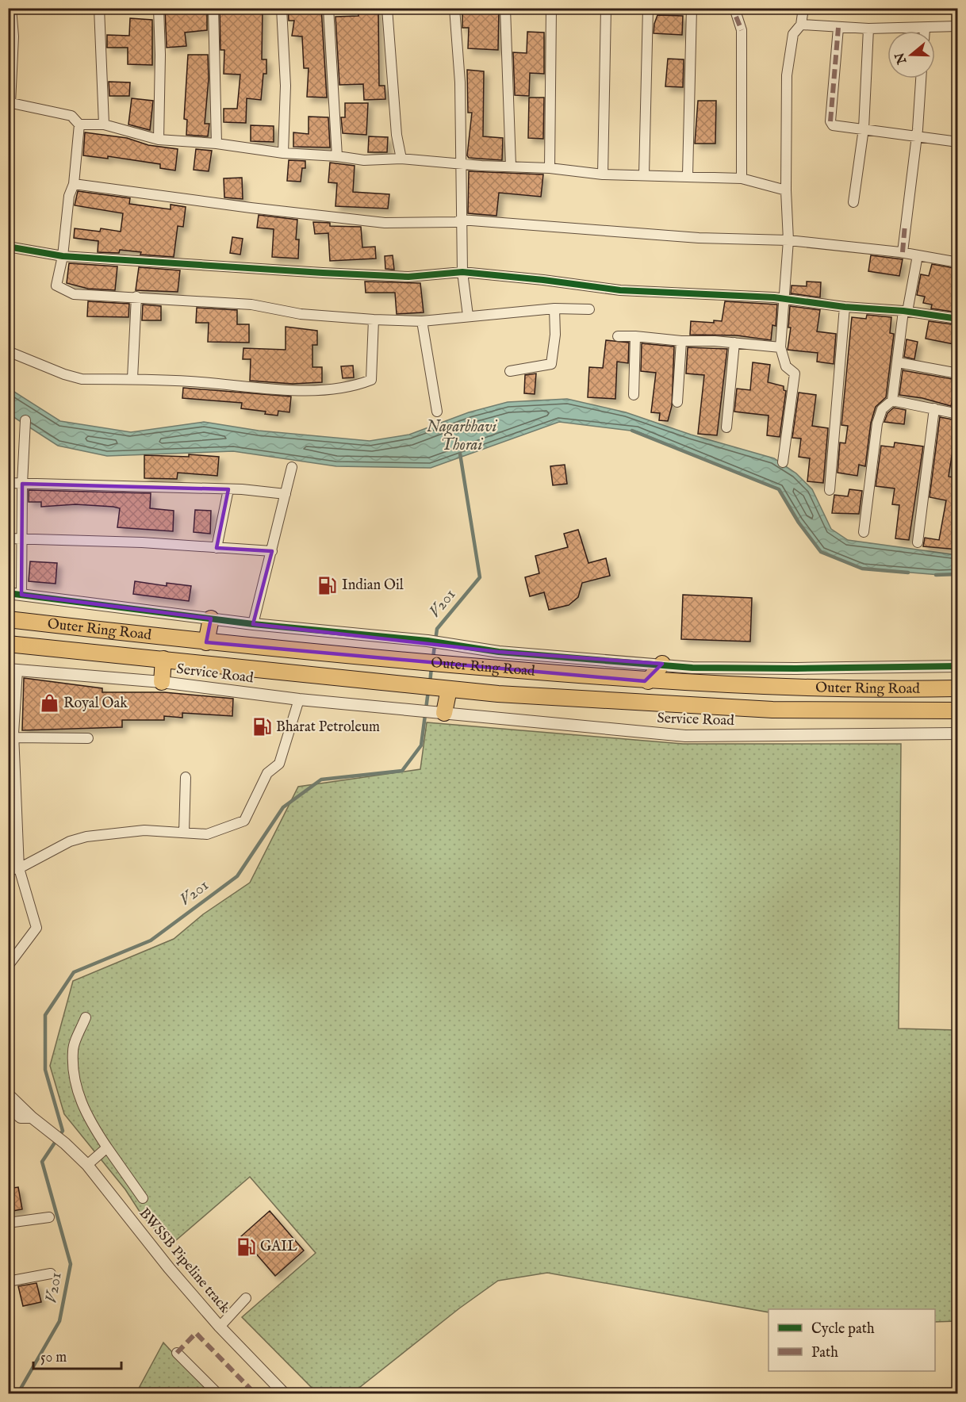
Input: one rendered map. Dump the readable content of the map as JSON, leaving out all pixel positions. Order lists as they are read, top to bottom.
{
  "streets": {
    "highway": ["Outer Ring Road"],
    "street": ["Service Road", "BWSSB Pipeline track"]
  },
  "water": ["Nagarbhavi Thorai", "V201"],
  "places": {
    "fuel station": ["Indian Oil", "Bharat Petroleum", "GAIL"],
    "shop": ["Royal Oak"]
  },
  "legend": ["Cycle path", "Path"],
  "scale_bar": "50 m",
  "north": "left"
}
